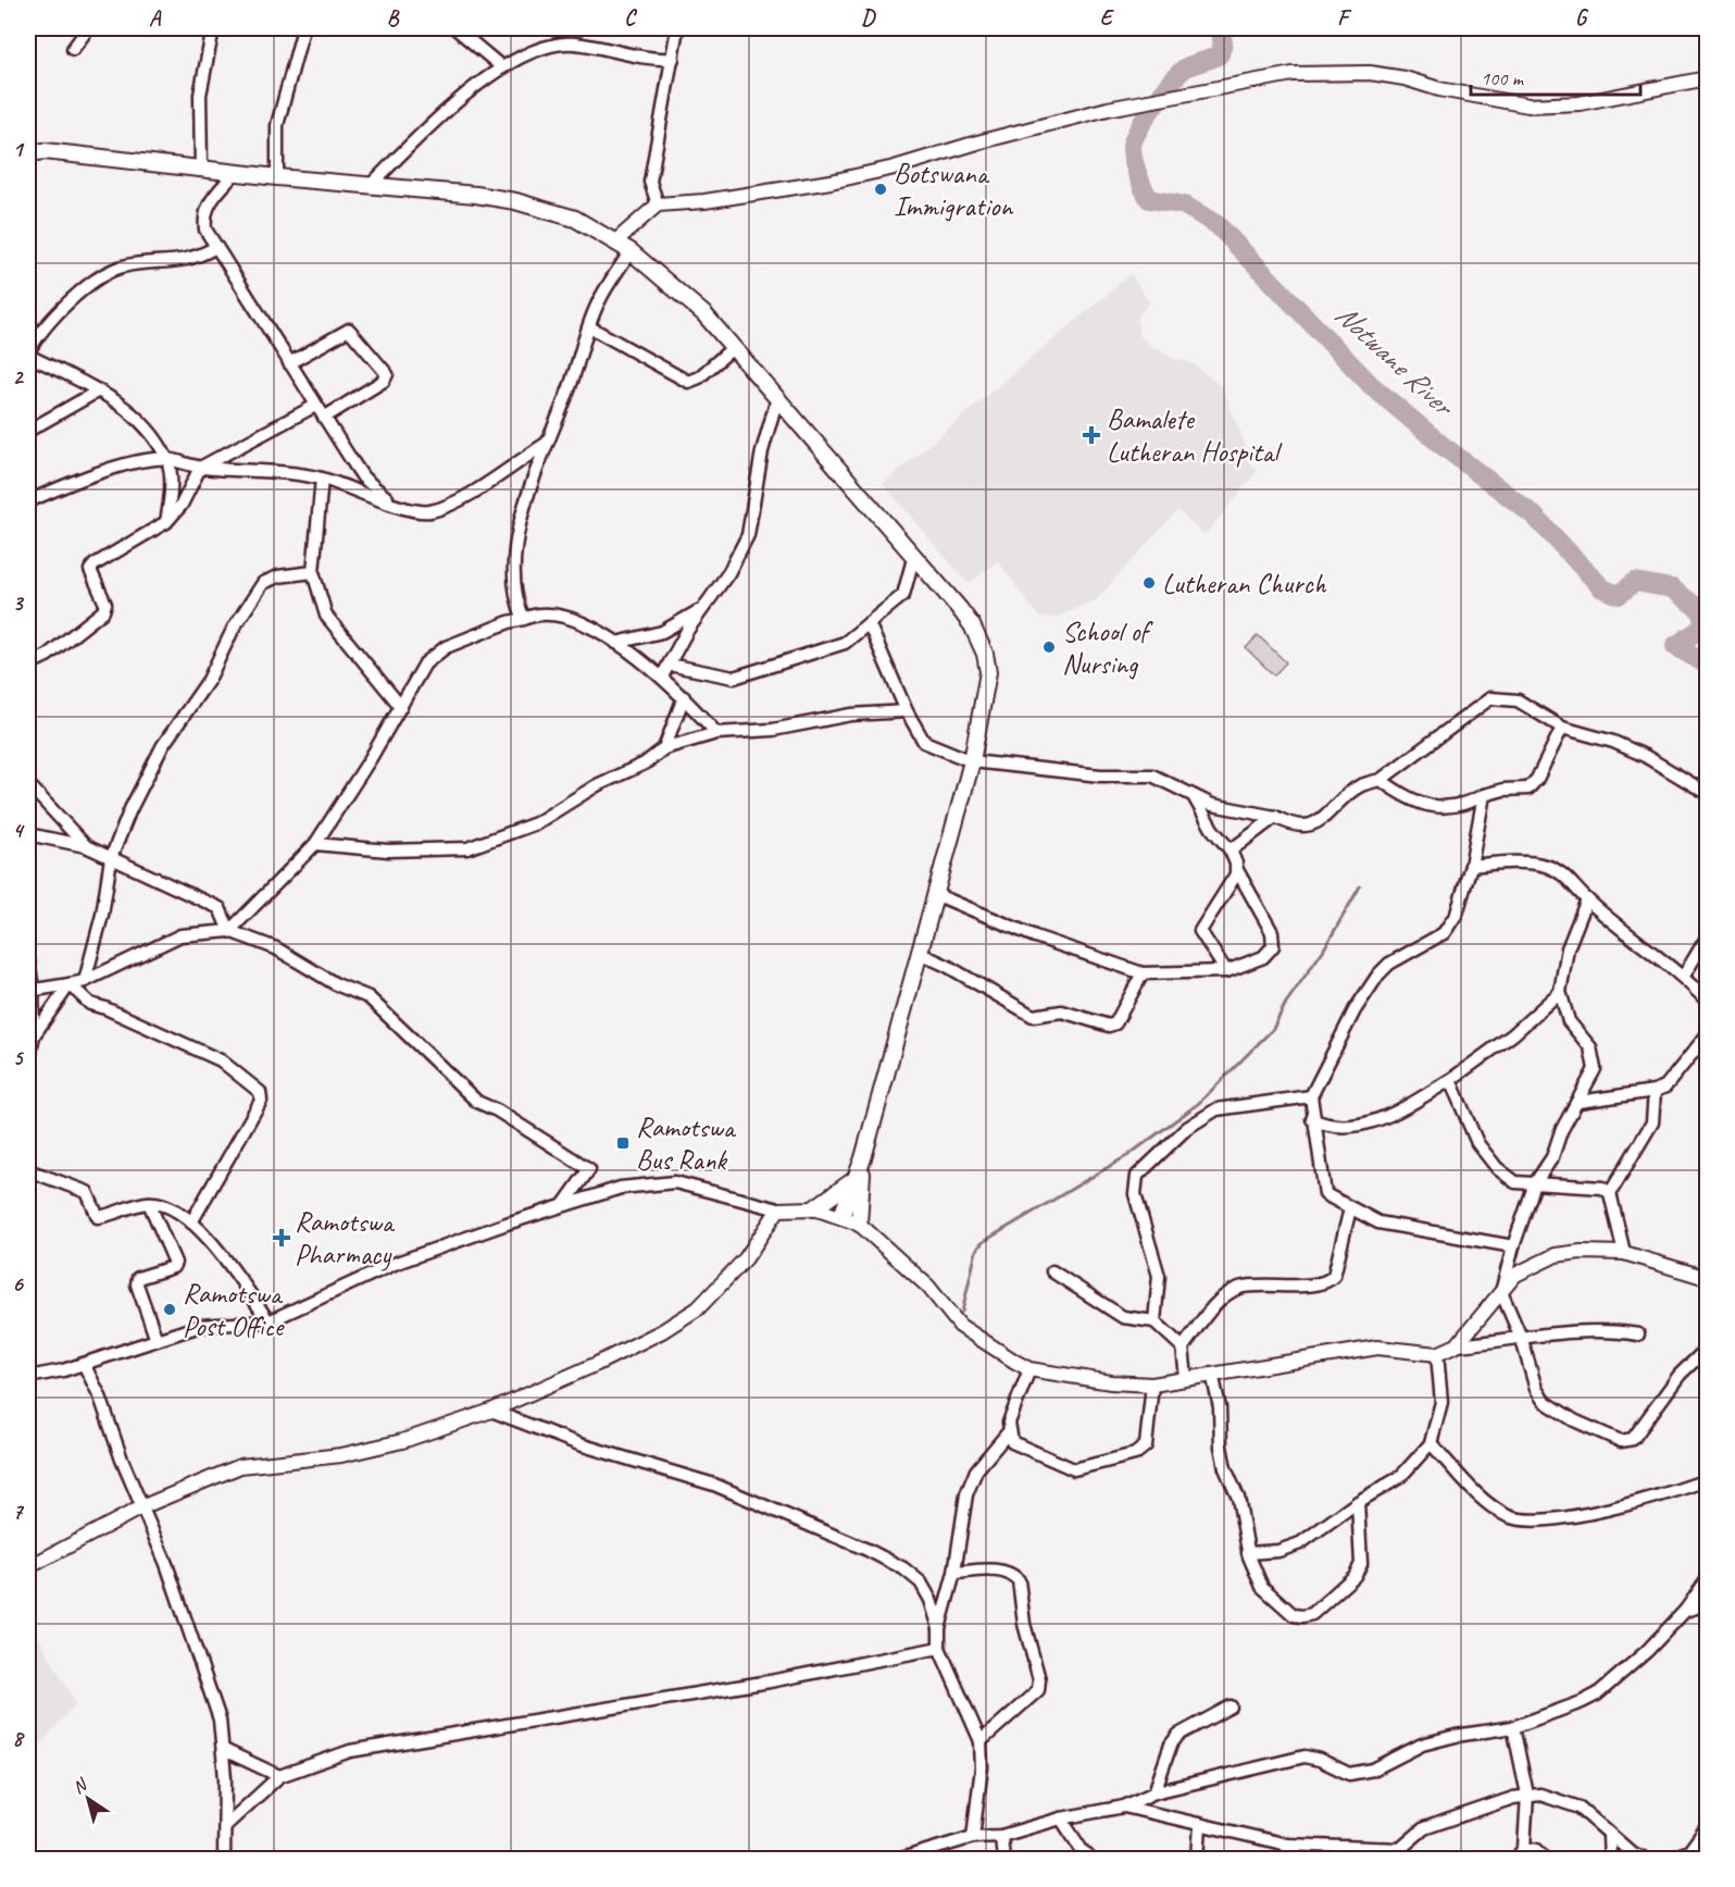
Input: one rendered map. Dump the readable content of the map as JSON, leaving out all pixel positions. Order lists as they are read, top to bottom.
{
  "water": ["Notwane River"],
  "places": {
    "other": [
      "Botswana Immigration",
      "Lutheran Church",
      "School of Nursing",
      "Ramotswa Post Office"
    ],
    "health": ["Bamalete Lutheran Hospital", "Ramotswa Pharmacy"],
    "transit": ["Ramotswa Bus Rank"]
  },
  "scale_bar": "100 m",
  "north": "top left",
  "grid": {
    "columns": [
      "A",
      "B",
      "C",
      "D",
      "E",
      "F",
      "G"
    ],
    "rows": [
      "1",
      "2",
      "3",
      "4",
      "5",
      "6",
      "7",
      "8"
    ]
  }
}
